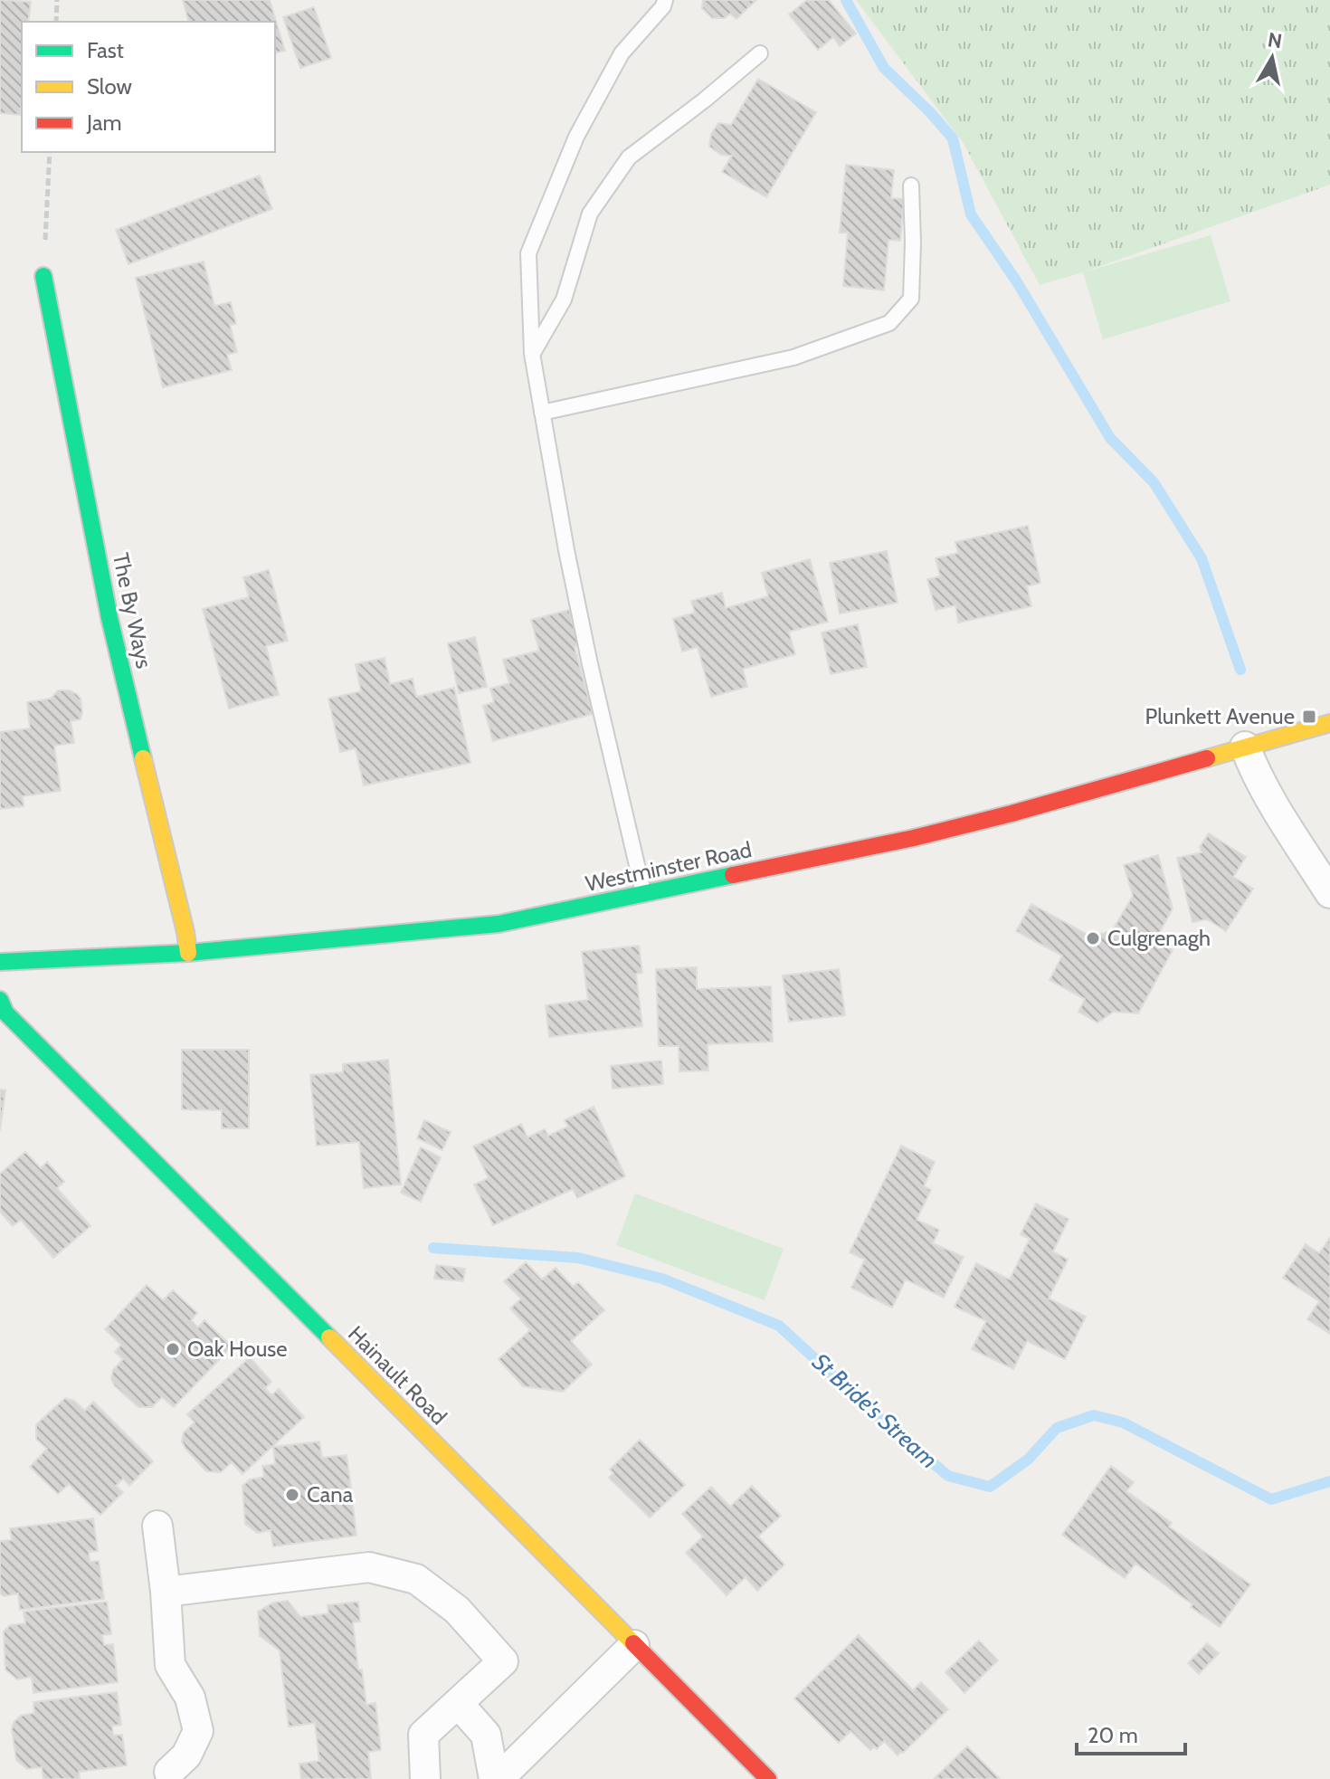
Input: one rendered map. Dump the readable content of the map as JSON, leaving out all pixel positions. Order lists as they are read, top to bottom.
{
  "streets": {
    "street": ["The By Ways", "Westminster Road", "Hainault Road"]
  },
  "crossings": [
    ["The By Ways", "Westminster Road"]
  ],
  "water": ["St Bride's Stream"],
  "places": {
    "transit": ["Plunkett Avenue"],
    "other": ["Culgrenagh", "Oak House", "Cana"]
  },
  "legend": ["Fast", "Slow", "Jam"],
  "scale_bar": "20 m",
  "north": "top"
}
